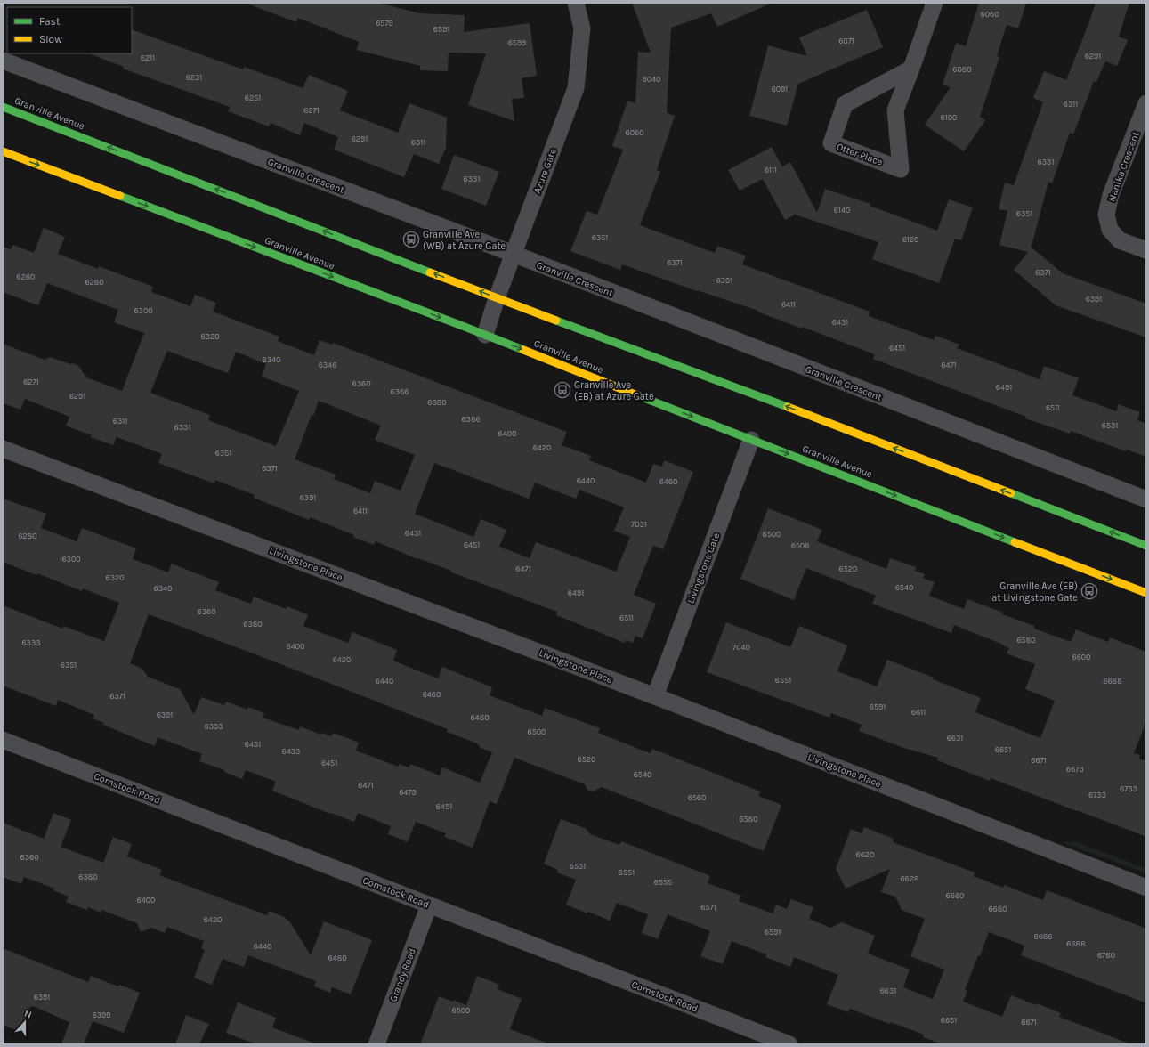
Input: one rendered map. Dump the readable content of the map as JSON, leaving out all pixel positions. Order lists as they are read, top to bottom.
{
  "streets": {
    "main road": ["Granville Avenue"],
    "street": [
      "Otter Place",
      "Nanika Crescent",
      "Azure Gate",
      "Granville Crescent",
      "Livingstone Place",
      "Livingstone Gate",
      "Comstock Road",
      "Grandy Road"
    ]
  },
  "crossings": [
    ["Granville Avenue", "Azure Gate"],
    ["Granville Avenue", "Livingstone Gate"],
    ["Azure Gate", "Granville Crescent"],
    ["Livingstone Place", "Livingstone Gate"],
    ["Comstock Road", "Grandy Road"]
  ],
  "places": {
    "bus stop": ["Granville Ave (WB) at Azure Gate", "Granville Ave (EB) at Azure Gate", "Granville Ave (EB) at Livingstone Gate"]
  },
  "house_numbers": [
    "6060",
    "6579",
    "6591",
    "6071",
    "6599",
    "6291",
    "6211",
    "6080",
    "6231",
    "6040",
    "6091",
    "6251",
    "6311",
    "6271",
    "6100",
    "6060",
    "6291",
    "6311",
    "6331",
    "6111",
    "6331",
    "6140",
    "6351",
    "6351",
    "6120",
    "6371",
    "6371",
    "6260",
    "6391",
    "6280",
    "6391",
    "6411",
    "6300",
    "6431",
    "6320",
    "6451",
    "6340",
    "6346",
    "6471",
    "6271",
    "6360",
    "6491",
    "6366",
    "6291",
    "6380",
    "6511",
    "6386",
    "6311",
    "6531",
    "6331",
    "6400",
    "6420",
    "6351",
    "6371",
    "6440",
    "6460",
    "6391",
    "6411",
    "7031",
    "6431",
    "6500",
    "6280",
    "6451",
    "6506",
    "6300",
    "6471",
    "6520",
    "6320",
    "6540",
    "6340",
    "6491",
    "6360",
    "6511",
    "6380",
    "6580",
    "6333",
    "6400",
    "7040",
    "6600",
    "6420",
    "6351",
    "6551",
    "6440",
    "6688",
    "6460",
    "6371",
    "6591",
    "6611",
    "6391",
    "6480",
    "6393",
    "6500",
    "6631",
    "6431",
    "6651",
    "6433",
    "6520",
    "6671",
    "6451",
    "6673",
    "6540",
    "6471",
    "6733",
    "6479",
    "6733",
    "6560",
    "6491",
    "6580",
    "6620",
    "6360",
    "6531",
    "6551",
    "6380",
    "6628",
    "6555",
    "6660",
    "6400",
    "6571",
    "6680",
    "6420",
    "6591",
    "6686",
    "6688",
    "6440",
    "6780",
    "6480",
    "6631",
    "6391",
    "6500",
    "6399",
    "6651",
    "6671"
  ],
  "legend": ["Fast", "Slow"],
  "north": "top"
}
